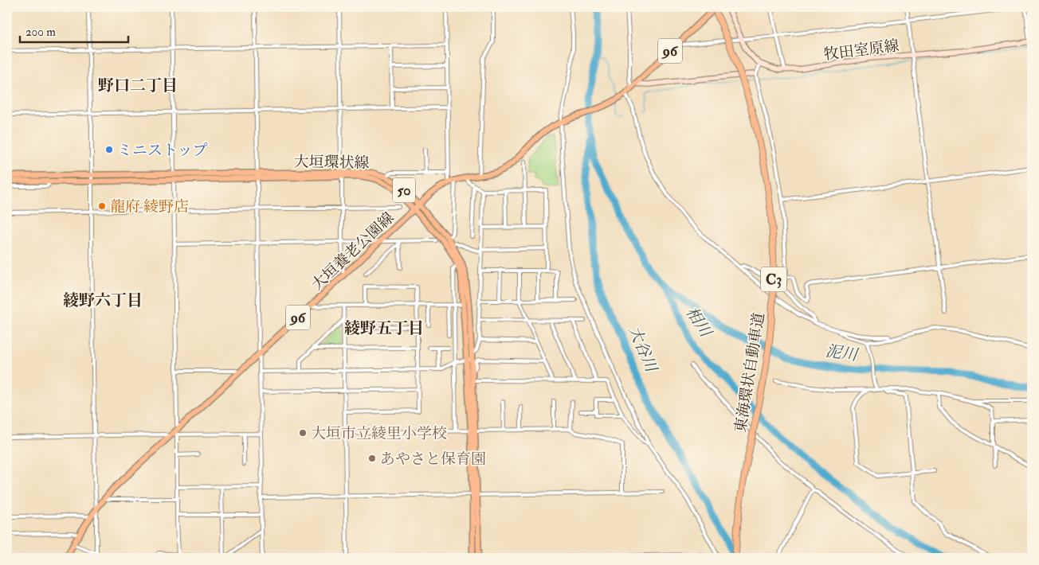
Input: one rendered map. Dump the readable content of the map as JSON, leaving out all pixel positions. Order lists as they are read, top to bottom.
{
  "streets": {
    "highway": ["C3", "東海環状自動車道"],
    "main road": [
      "牧田室原線",
      "96",
      "大垣環状線",
      "50",
      "大垣養老公園線"
    ]
  },
  "crossings": [
    ["大垣環状線", "大垣養老公園線"],
    ["大垣養老公園線", "東海環状自動車道"]
  ],
  "districts": ["野口二丁目", "綾野六丁目", "綾野五丁目"],
  "water": ["相川", "大谷川", "泥川"],
  "places": [
    "ミニストップ",
    "龍府 綾野店",
    "大垣市立綾里小学校",
    "あやさと保育園"
  ],
  "scale_bar": "200 m"
}
